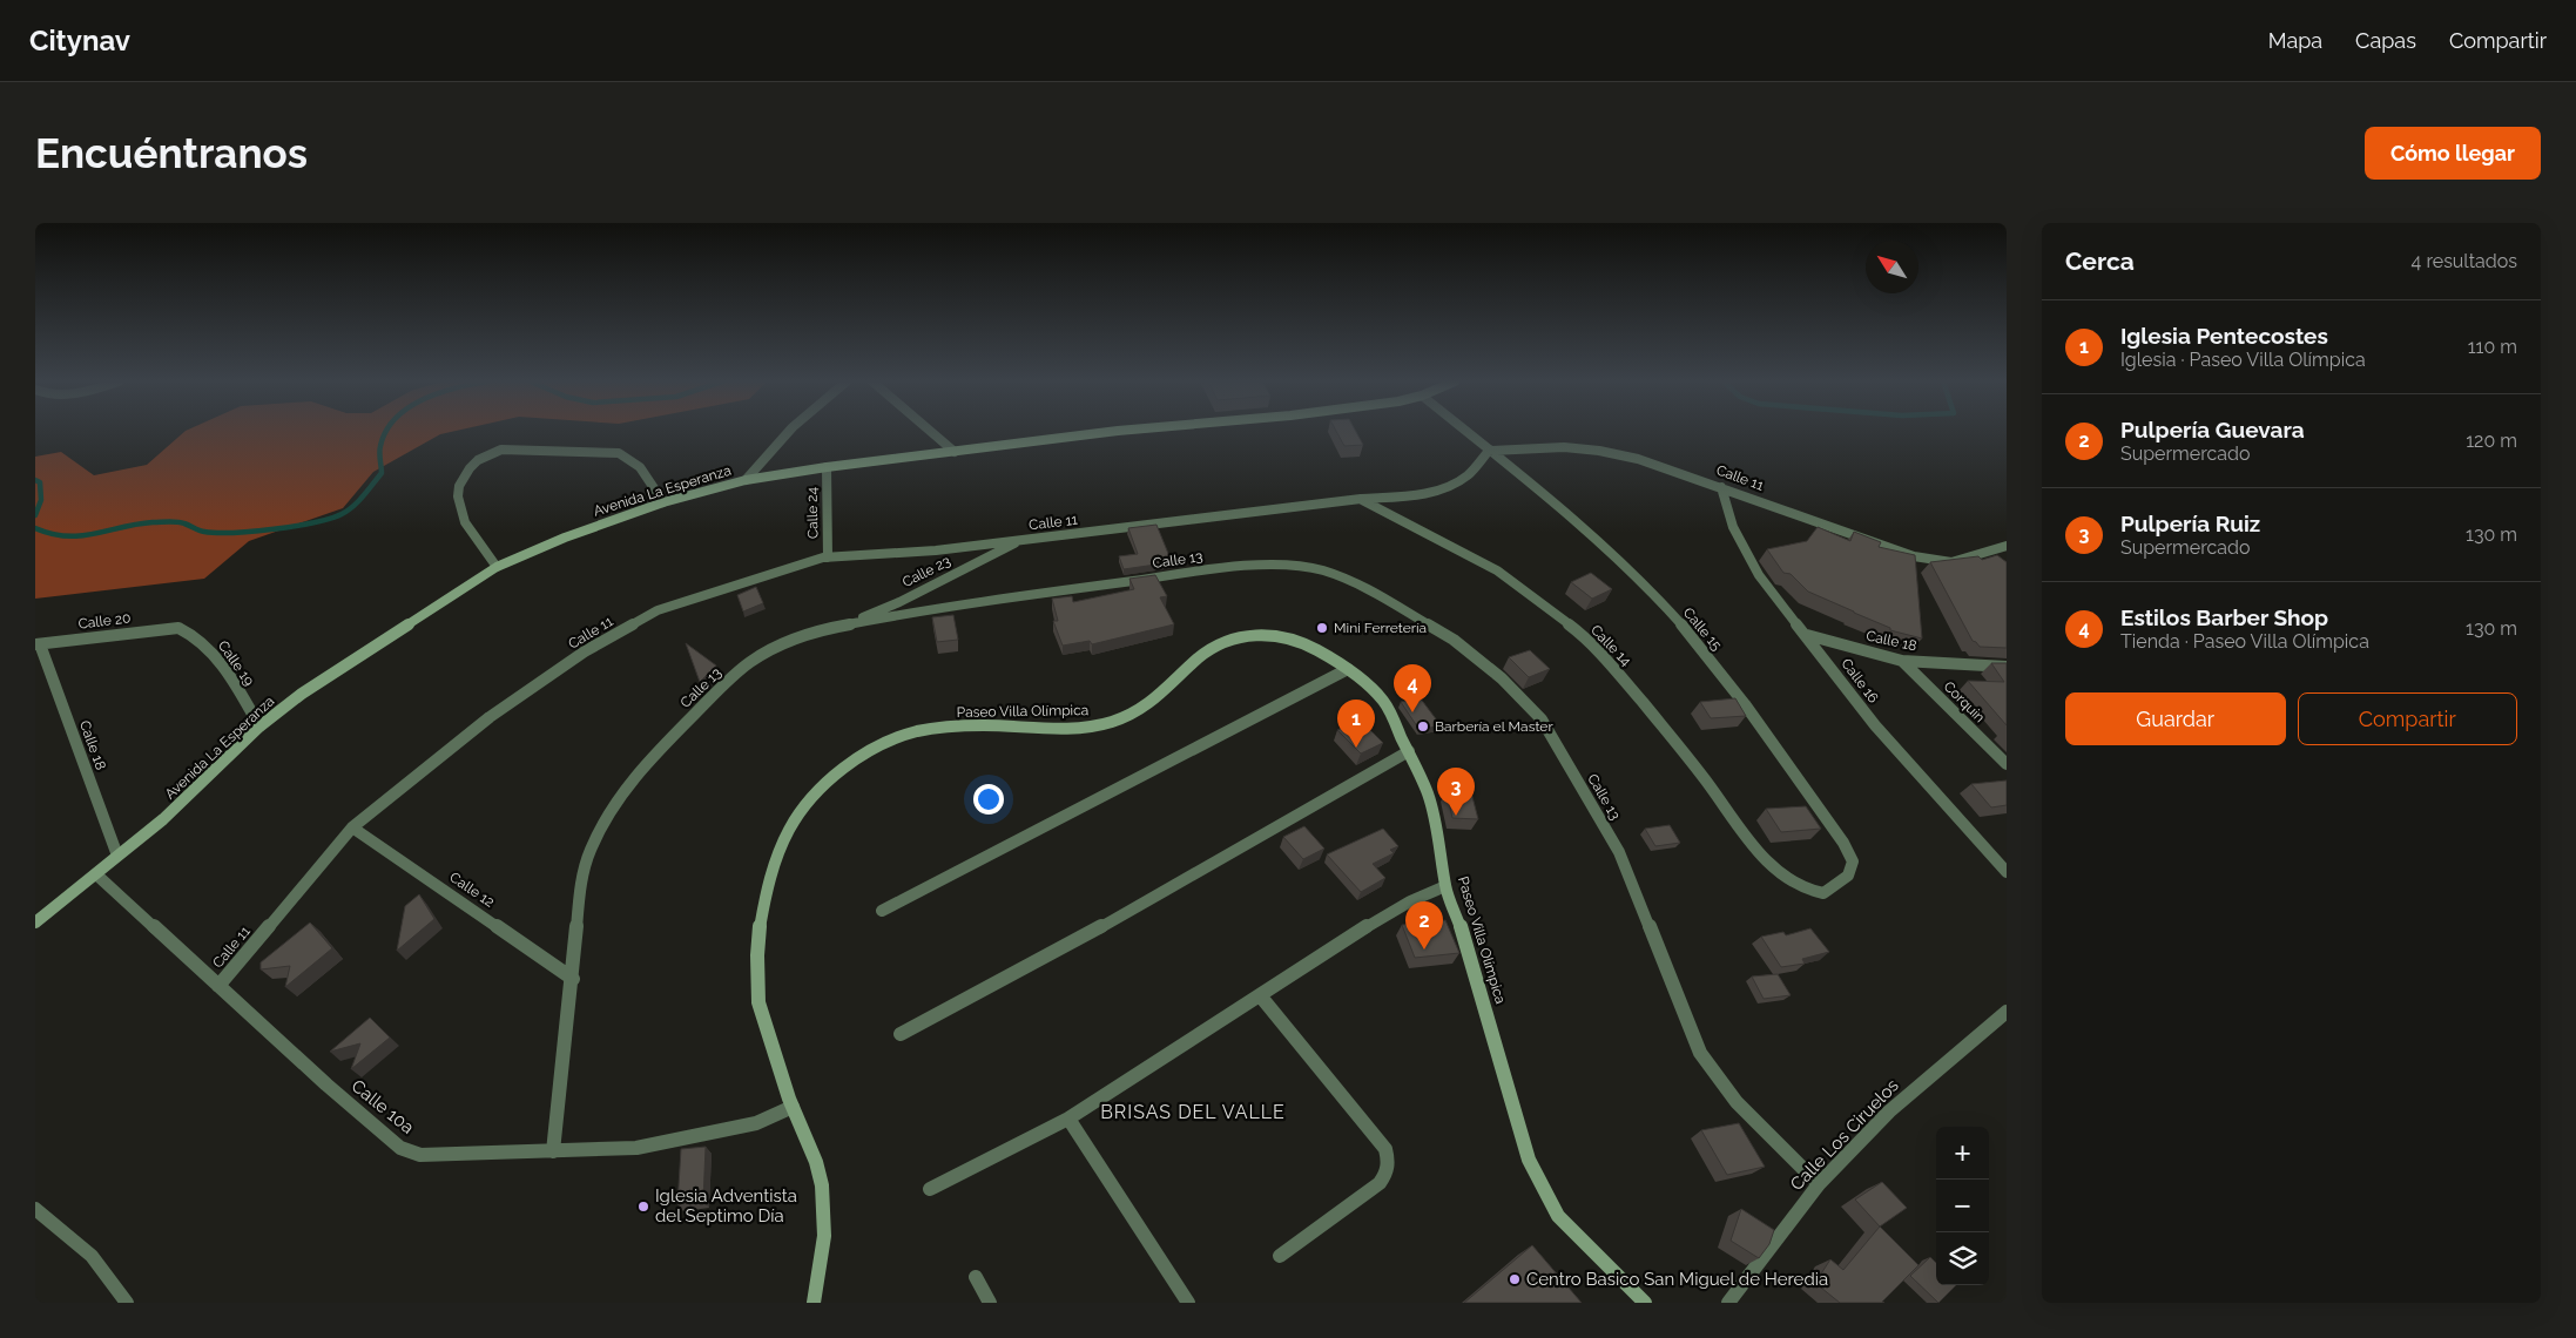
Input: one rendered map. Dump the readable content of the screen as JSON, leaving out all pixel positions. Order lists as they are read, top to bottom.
{
  "streets": {
    "street": [
      "Calle 11",
      "Avenida La Esperanza",
      "Calle 24",
      "Calle 13",
      "Calle 23",
      "Calle 20",
      "Calle 15",
      "Calle 18",
      "Calle 14",
      "Calle 19",
      "Calle 16",
      "Corquin",
      "Paseo Villa Olímpica",
      "Calle 12",
      "Calle 10a",
      "Calle Los Ciruelos"
    ]
  },
  "crossings": [
    ["Calle 11", "Calle 24"],
    ["Calle 11", "Calle 23"],
    ["Calle 11", "Calle 15"],
    ["Calle 11", "Calle 14"],
    ["Calle 11", "Calle 16"],
    ["Calle 11", "Calle 12"],
    ["Calle 11", "Calle 10a"],
    ["Avenida La Esperanza", "Calle 24"],
    ["Avenida La Esperanza", "Calle 18"],
    ["Avenida La Esperanza", "Calle 19"],
    ["Avenida La Esperanza", "Calle 10a"],
    ["Calle 13", "Calle 23"],
    ["Calle 13", "Calle 12"],
    ["Calle 13", "Calle 10a"],
    ["Calle 13", "Calle Los Ciruelos"],
    ["Calle 20", "Calle 18"],
    ["Calle 20", "Calle 19"],
    ["Calle 15", "Calle 14"],
    ["Calle 18", "Calle 16"],
    ["Calle 18", "Corquin"],
    ["Paseo Villa Olímpica", "Calle 10a"]
  ],
  "districts": ["BRISAS DEL VALLE"],
  "places": [
    "Mini Ferretería",
    "Barbería el Master",
    "Iglesia Adventista del Septimo Día",
    "Centro Basico San Miguel de Heredia"
  ],
  "north": "top left",
  "page": {
    "header": "Citynav",
    "nav": ["Mapa", "Capas", "Compartir"],
    "buttons": [
      "Cómo llegar",
      ["Guardar", "Compartir"]
    ],
    "title": "Encuéntranos",
    "heading": ["Cerca", "4 resultados"],
    "list": [
      {
        "mark": "1",
        "name": "Iglesia Pentecostes",
        "note": "Iglesia · Paseo Villa Olímpica",
        "value": "110 m"
      },
      {
        "mark": "2",
        "name": "Pulpería Guevara",
        "note": "Supermercado",
        "value": "120 m"
      },
      {
        "mark": "3",
        "name": "Pulpería Ruiz",
        "note": "Supermercado",
        "value": "130 m"
      },
      {
        "mark": "4",
        "name": "Estilos Barber Shop",
        "note": "Tienda · Paseo Villa Olímpica",
        "value": "130 m"
      }
    ],
    "pins": [
      "4",
      "1",
      "3",
      "2"
    ],
    "map_buttons": ["+", "−"]
  }
}
